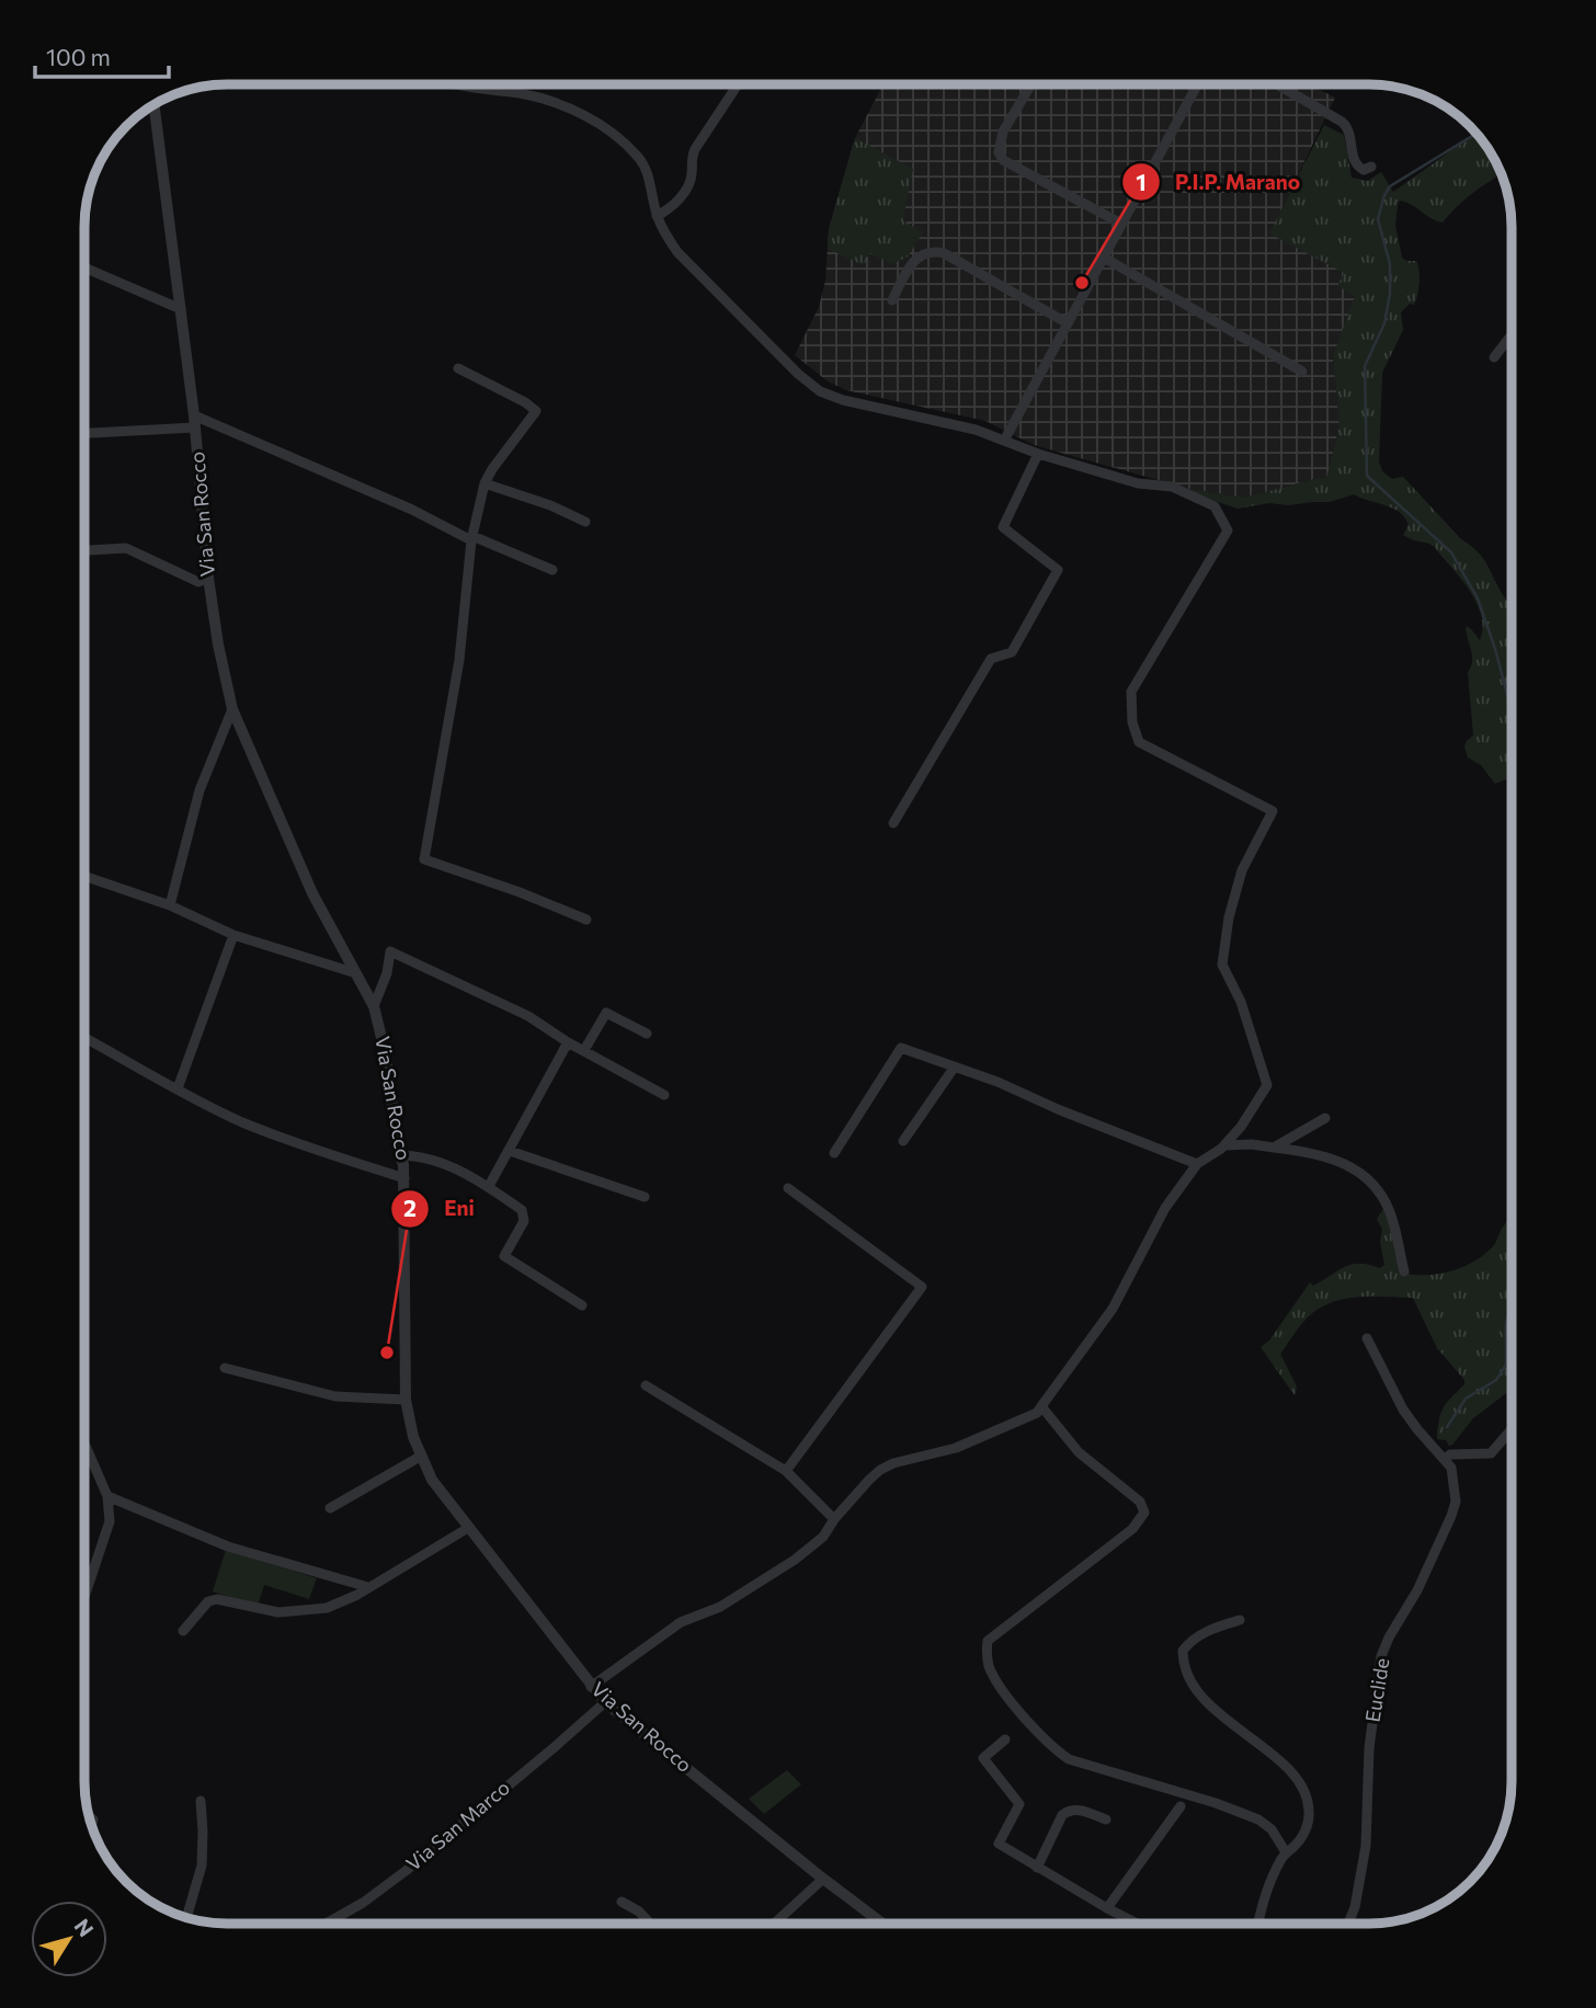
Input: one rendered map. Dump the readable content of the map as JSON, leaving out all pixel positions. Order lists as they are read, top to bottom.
{
  "streets": {
    "street": ["Via San Rocco", "Euclide", "Via San Marco"]
  },
  "crossings": [
    ["Via San Rocco", "Via San Marco"]
  ],
  "places": ["P.I.P. Marano", "Eni"],
  "scale_bar": "100 m",
  "north": "top right"
}
